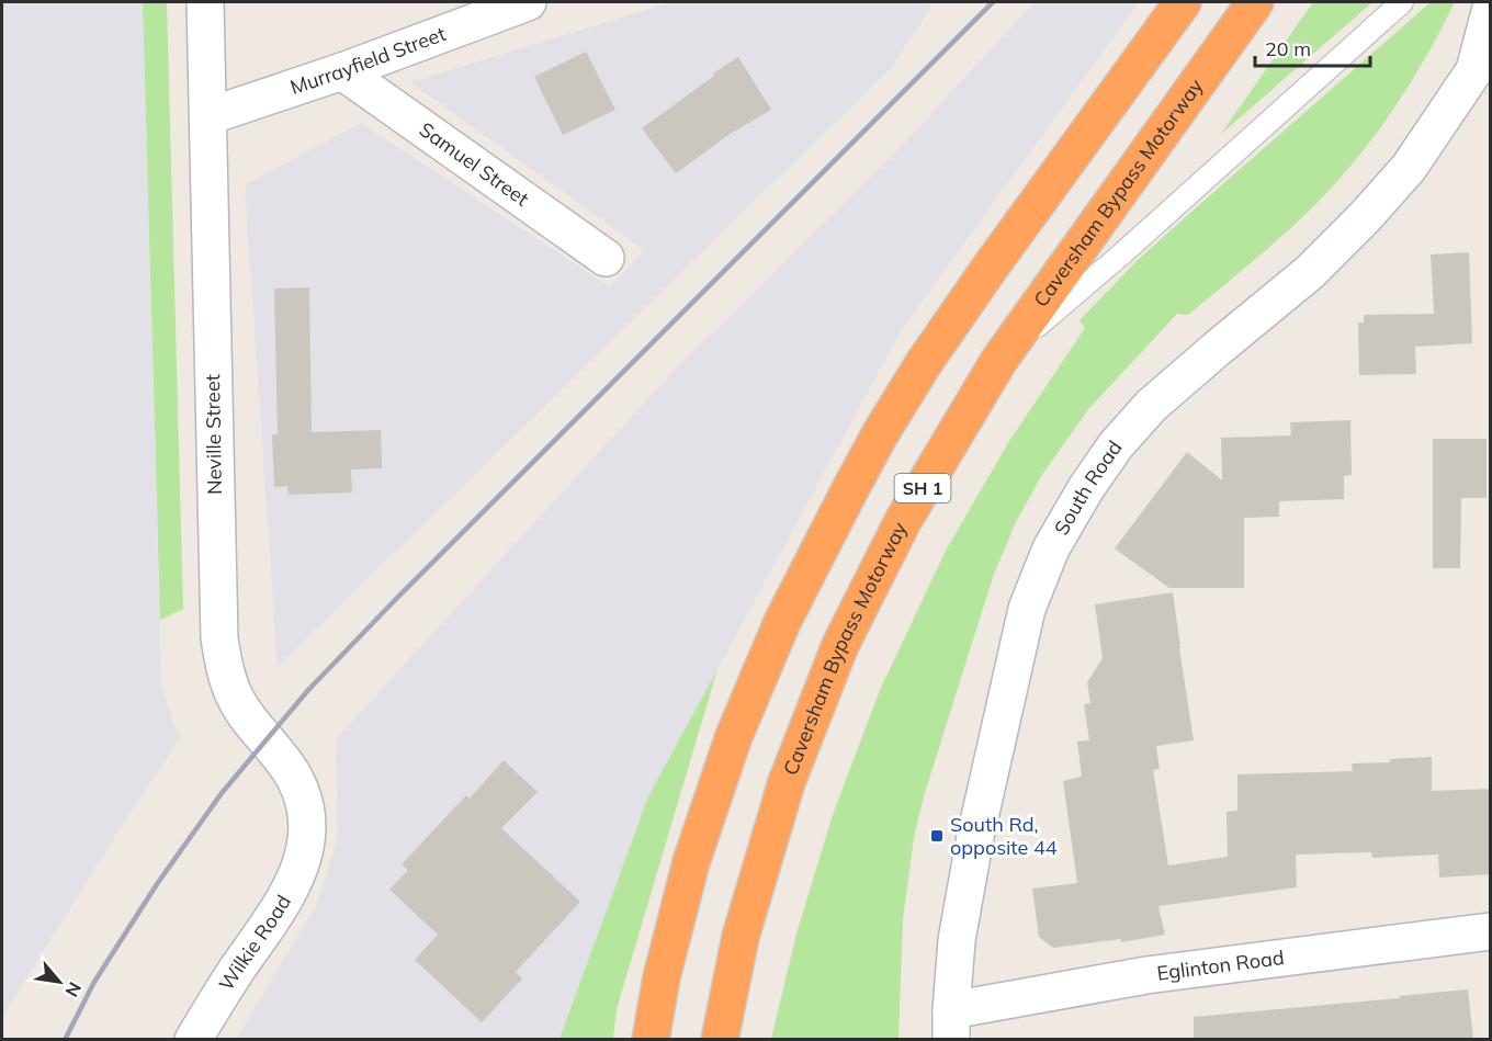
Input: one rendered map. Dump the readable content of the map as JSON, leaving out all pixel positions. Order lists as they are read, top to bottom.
{
  "streets": {
    "highway": ["Caversham Bypass Motorway", "SH 1"],
    "street": [
      "Murrayfield Street",
      "Samuel Street",
      "Neville Street",
      "South Road",
      "Wilkie Road",
      "Eglinton Road"
    ]
  },
  "crossings": [
    ["Murrayfield Street", "Samuel Street"],
    ["Murrayfield Street", "Neville Street"],
    ["Neville Street", "Wilkie Road"],
    ["South Road", "Eglinton Road"]
  ],
  "places": {
    "transit": ["South Rd, opposite 44"]
  },
  "scale_bar": "20 m",
  "north": "bottom right"
}
